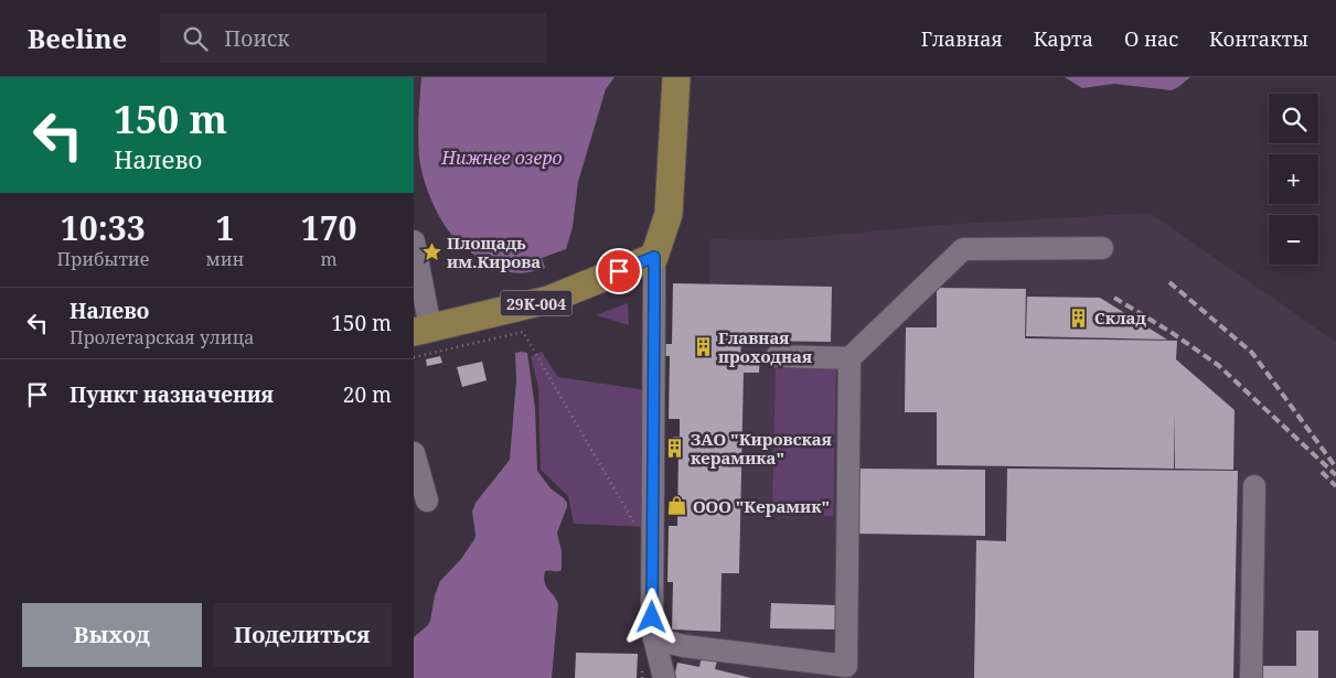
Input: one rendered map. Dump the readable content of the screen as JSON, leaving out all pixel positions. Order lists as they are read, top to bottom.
{
  "streets": {
    "main road": ["29К-004"]
  },
  "water": ["Нижнее озеро"],
  "places": {
    "place": ["Площадь им.Кирова"],
    "building": ["Склад", "Главная проходная", "ЗАО \"Кировская керамика\""],
    "shop": ["ООО \"Керамик\""]
  },
  "page": {
    "header": "Beeline",
    "search": "Поиск",
    "nav": [
      "Главная",
      "Карта",
      "О нас",
      "Контакты"
    ],
    "turn": ["150 m", "Налево"],
    "map_buttons": ["+", "−"],
    "eta": [
      "10:33",
      "Прибытие",
      "1",
      "мин",
      "170",
      "m"
    ],
    "list": [
      {
        "name": "Налево",
        "note": "Пролетарская улица",
        "value": "150 m"
      },
      {
        "name": "Пункт назначения",
        "value": "20 m"
      }
    ],
    "buttons": ["Выход", "Поделиться"]
  }
}
